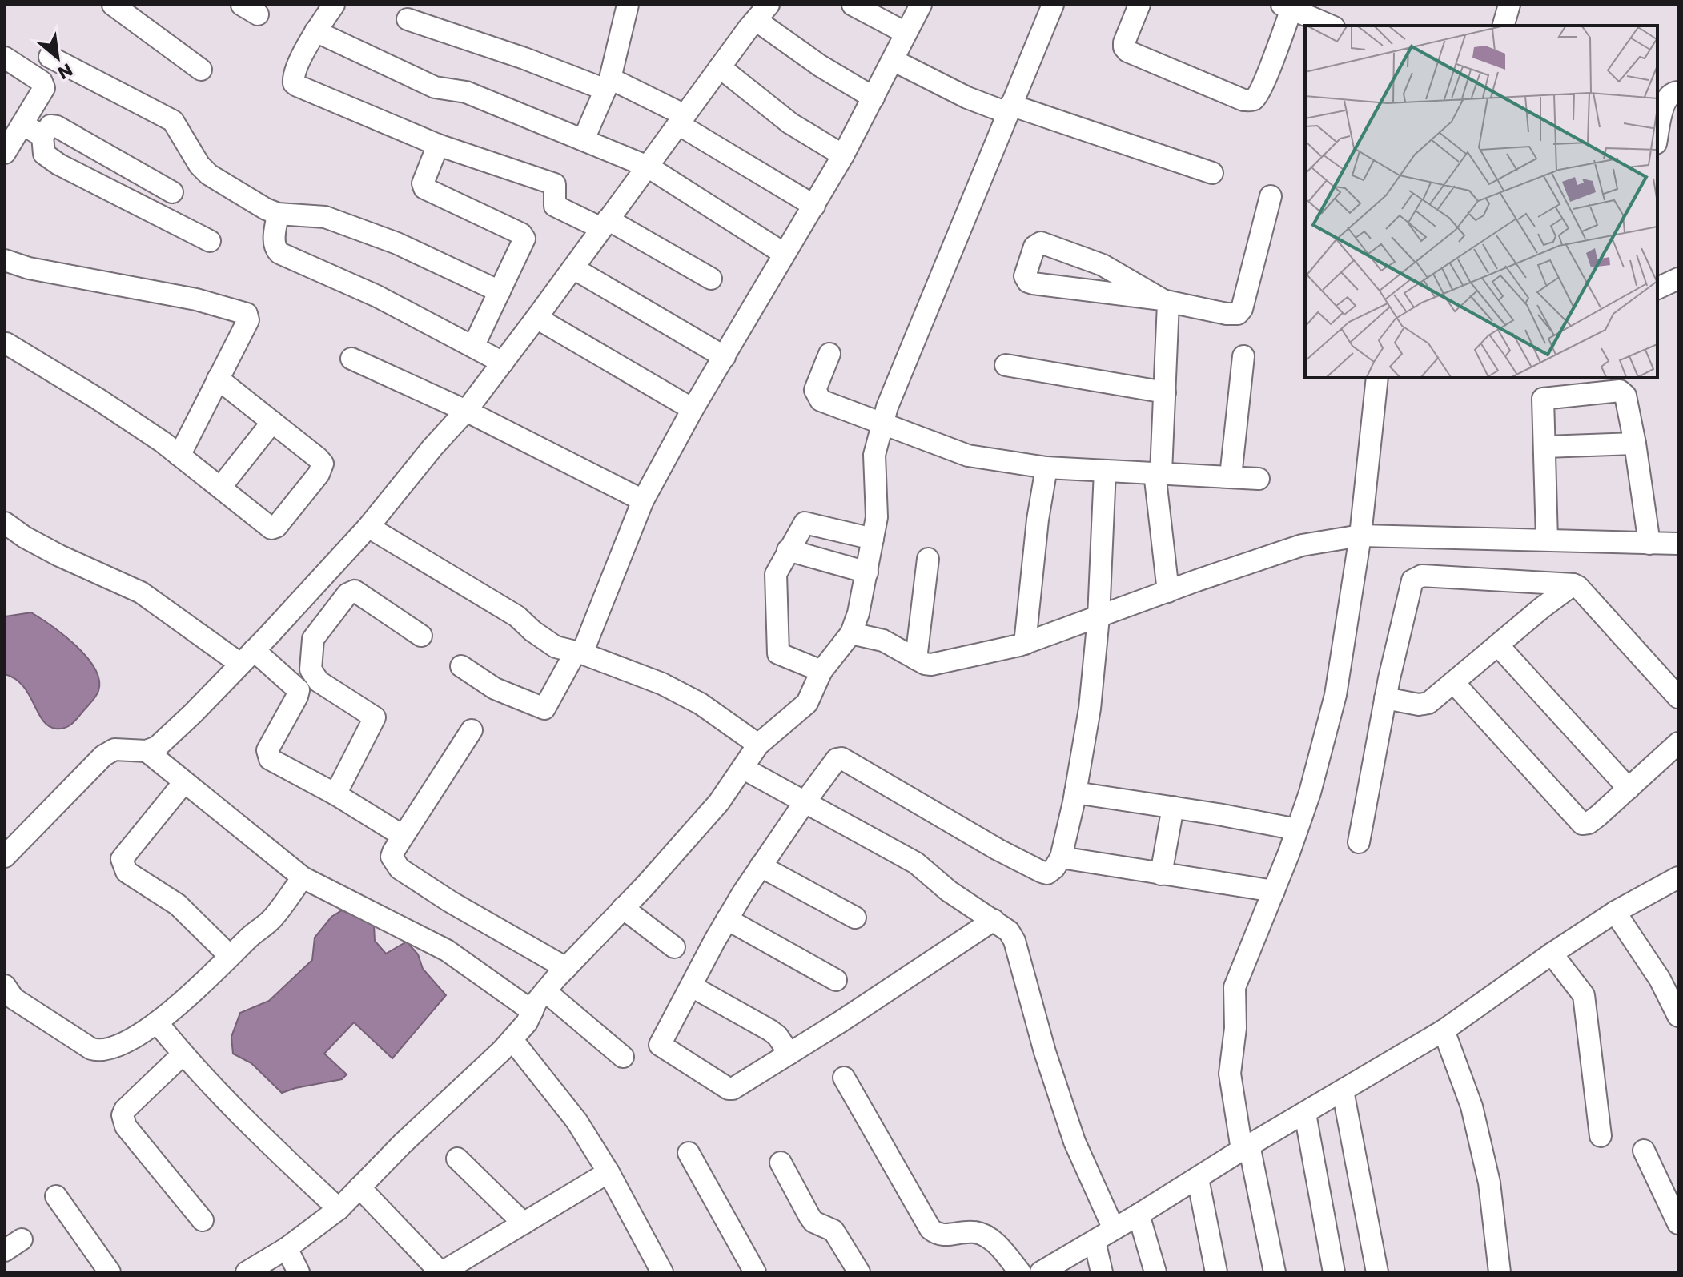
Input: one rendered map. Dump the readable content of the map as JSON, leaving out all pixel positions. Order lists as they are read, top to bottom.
{
  "north": "bottom right"
}
